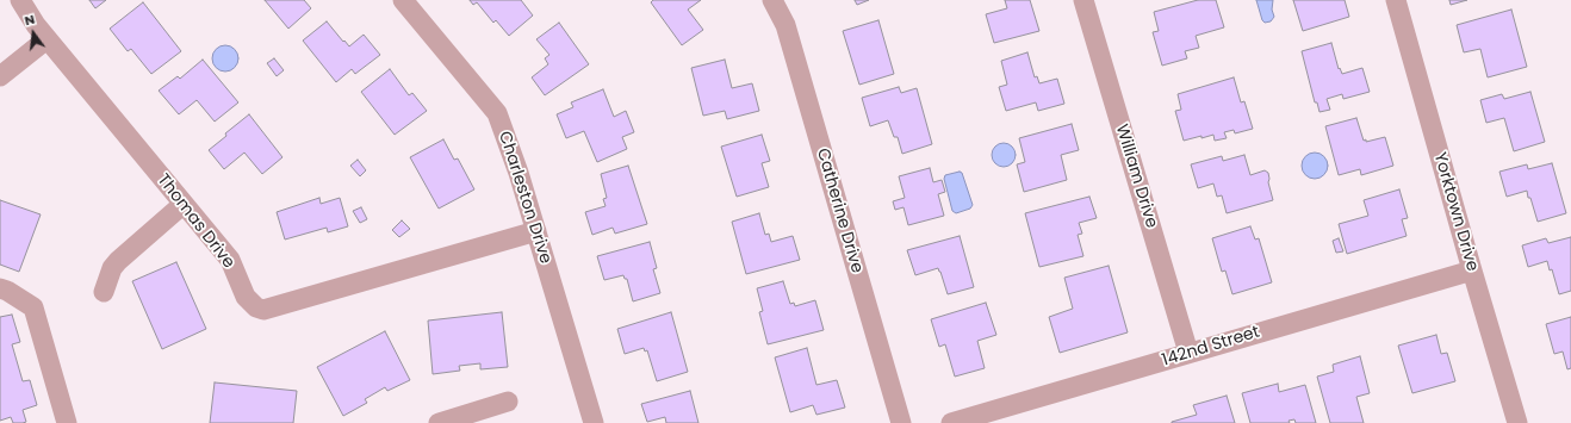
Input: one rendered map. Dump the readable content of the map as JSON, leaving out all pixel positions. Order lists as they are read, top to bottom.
{
  "streets": {
    "street": [
      "William Drive",
      "Charleston Drive",
      "Catherine Drive",
      "Yorktown Drive",
      "Thomas Drive",
      "142nd Street"
    ]
  },
  "crossings": [
    ["William Drive", "142nd Street"],
    ["Charleston Drive", "Thomas Drive"],
    ["Yorktown Drive", "142nd Street"]
  ],
  "north": "top"
}
